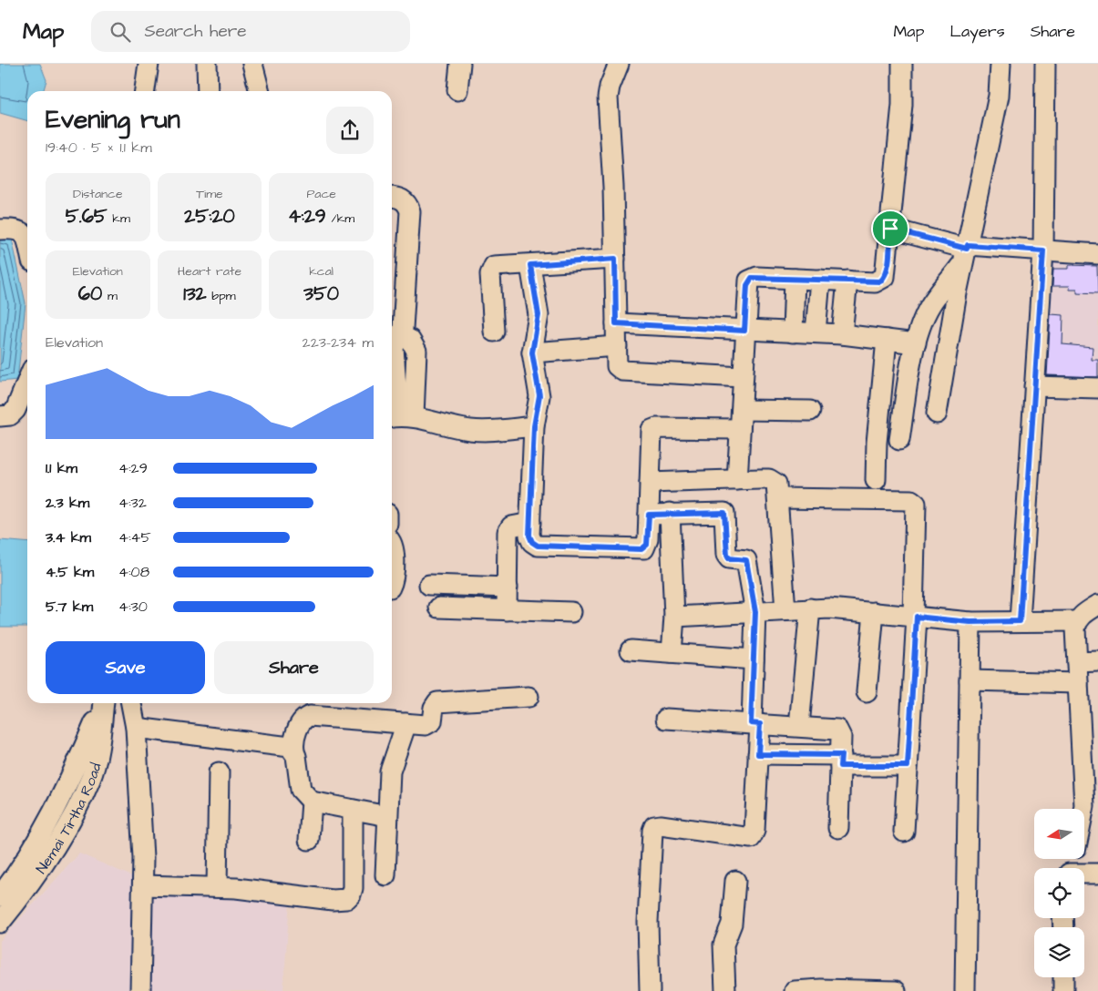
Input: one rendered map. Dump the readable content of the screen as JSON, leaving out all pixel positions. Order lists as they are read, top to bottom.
{
  "streets": {
    "street": ["Nemai Tirtha Road"]
  },
  "north": "left",
  "page": {
    "header": "Map",
    "search": "Search here",
    "nav": ["Map", "Layers", "Share"],
    "heading": ["Evening run", "19:40 · 5 × 1.1 km"],
    "stats": [
      ["Distance", "5.65 km"],
      ["Time", "25:20"],
      ["Pace", "4:29 /km"],
      ["Elevation", "60 m"],
      ["Heart rate", "132 bpm"],
      ["kcal", "350"]
    ],
    "chart": ["Elevation", "223–234 m"],
    "list": [
      {
        "name": "1.1 km",
        "note": "4:29"
      },
      {
        "name": "2.3 km",
        "note": "4:32"
      },
      {
        "name": "3.4 km",
        "note": "4:45"
      },
      {
        "name": "4.5 km",
        "note": "4:08"
      },
      {
        "name": "5.7 km",
        "note": "4:30"
      }
    ],
    "buttons": ["Save", "Share"]
  }
}
